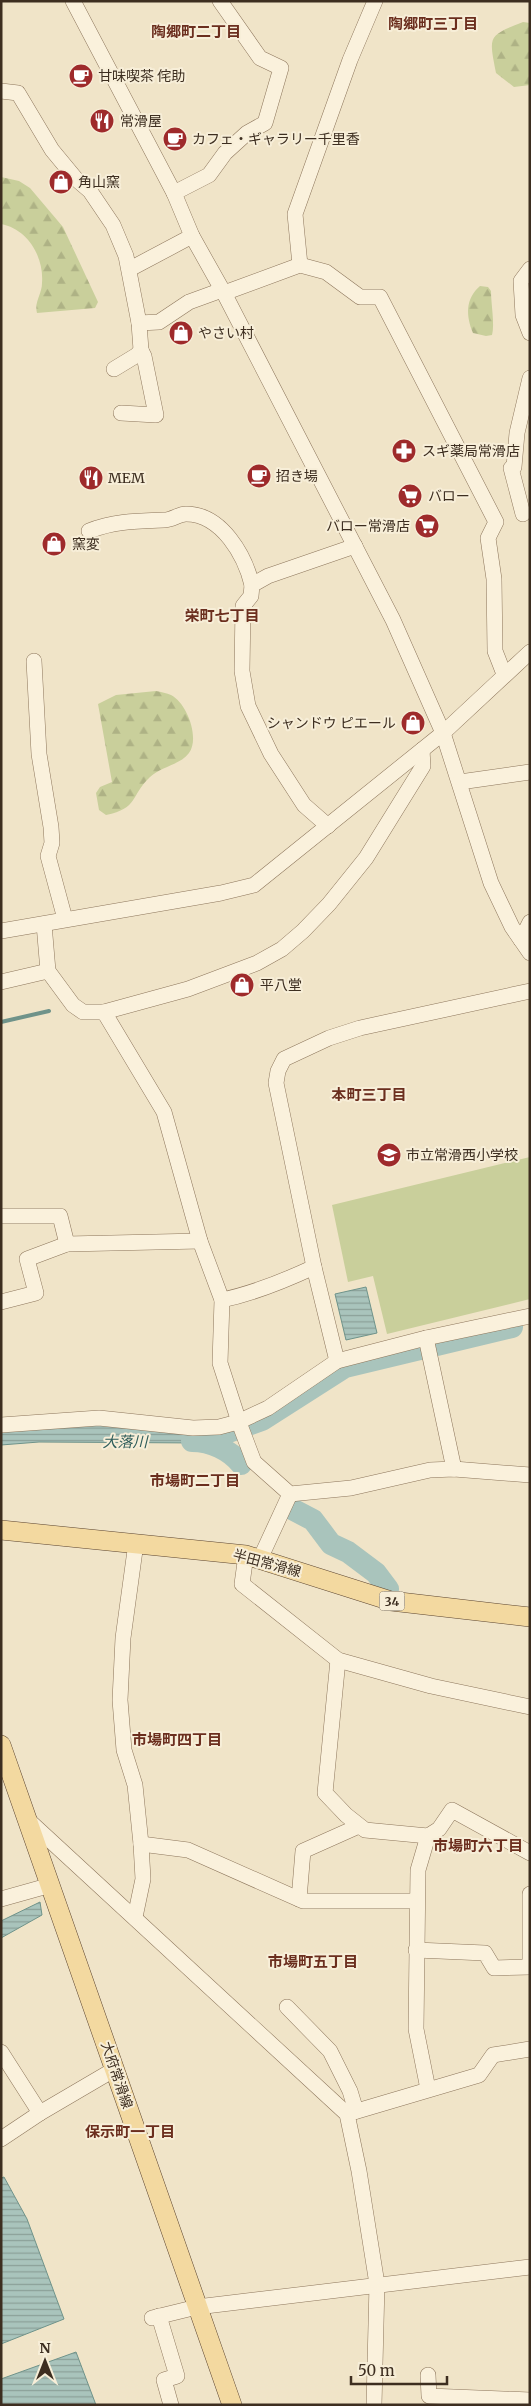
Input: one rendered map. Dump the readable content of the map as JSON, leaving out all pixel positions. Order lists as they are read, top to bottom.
{
  "streets": {
    "main road": ["半田常滑線", "34", "大府常滑線"]
  },
  "districts": [
    "陶郷町三丁目",
    "陶郷町二丁目",
    "栄町七丁目",
    "本町三丁目",
    "市場町二丁目",
    "市場町四丁目",
    "市場町六丁目",
    "市場町五丁目",
    "保示町一丁目"
  ],
  "water": ["大落川"],
  "places": {
    "cafe": ["甘味喫茶 侘助", "カフェ・ギャラリー千里香", "招き場"],
    "restaurant": ["常滑屋", "MEM"],
    "shop": [
      "角山窯",
      "やさい村",
      "窯変",
      "シャンドウ ピエール",
      "平八堂"
    ],
    "pharmacy": ["スギ薬局常滑店"],
    "supermarket": ["バロー", "バロー常滑店"],
    "school or university": ["市立常滑西小学校"]
  },
  "scale_bar": "50 m",
  "north": "top"
}
